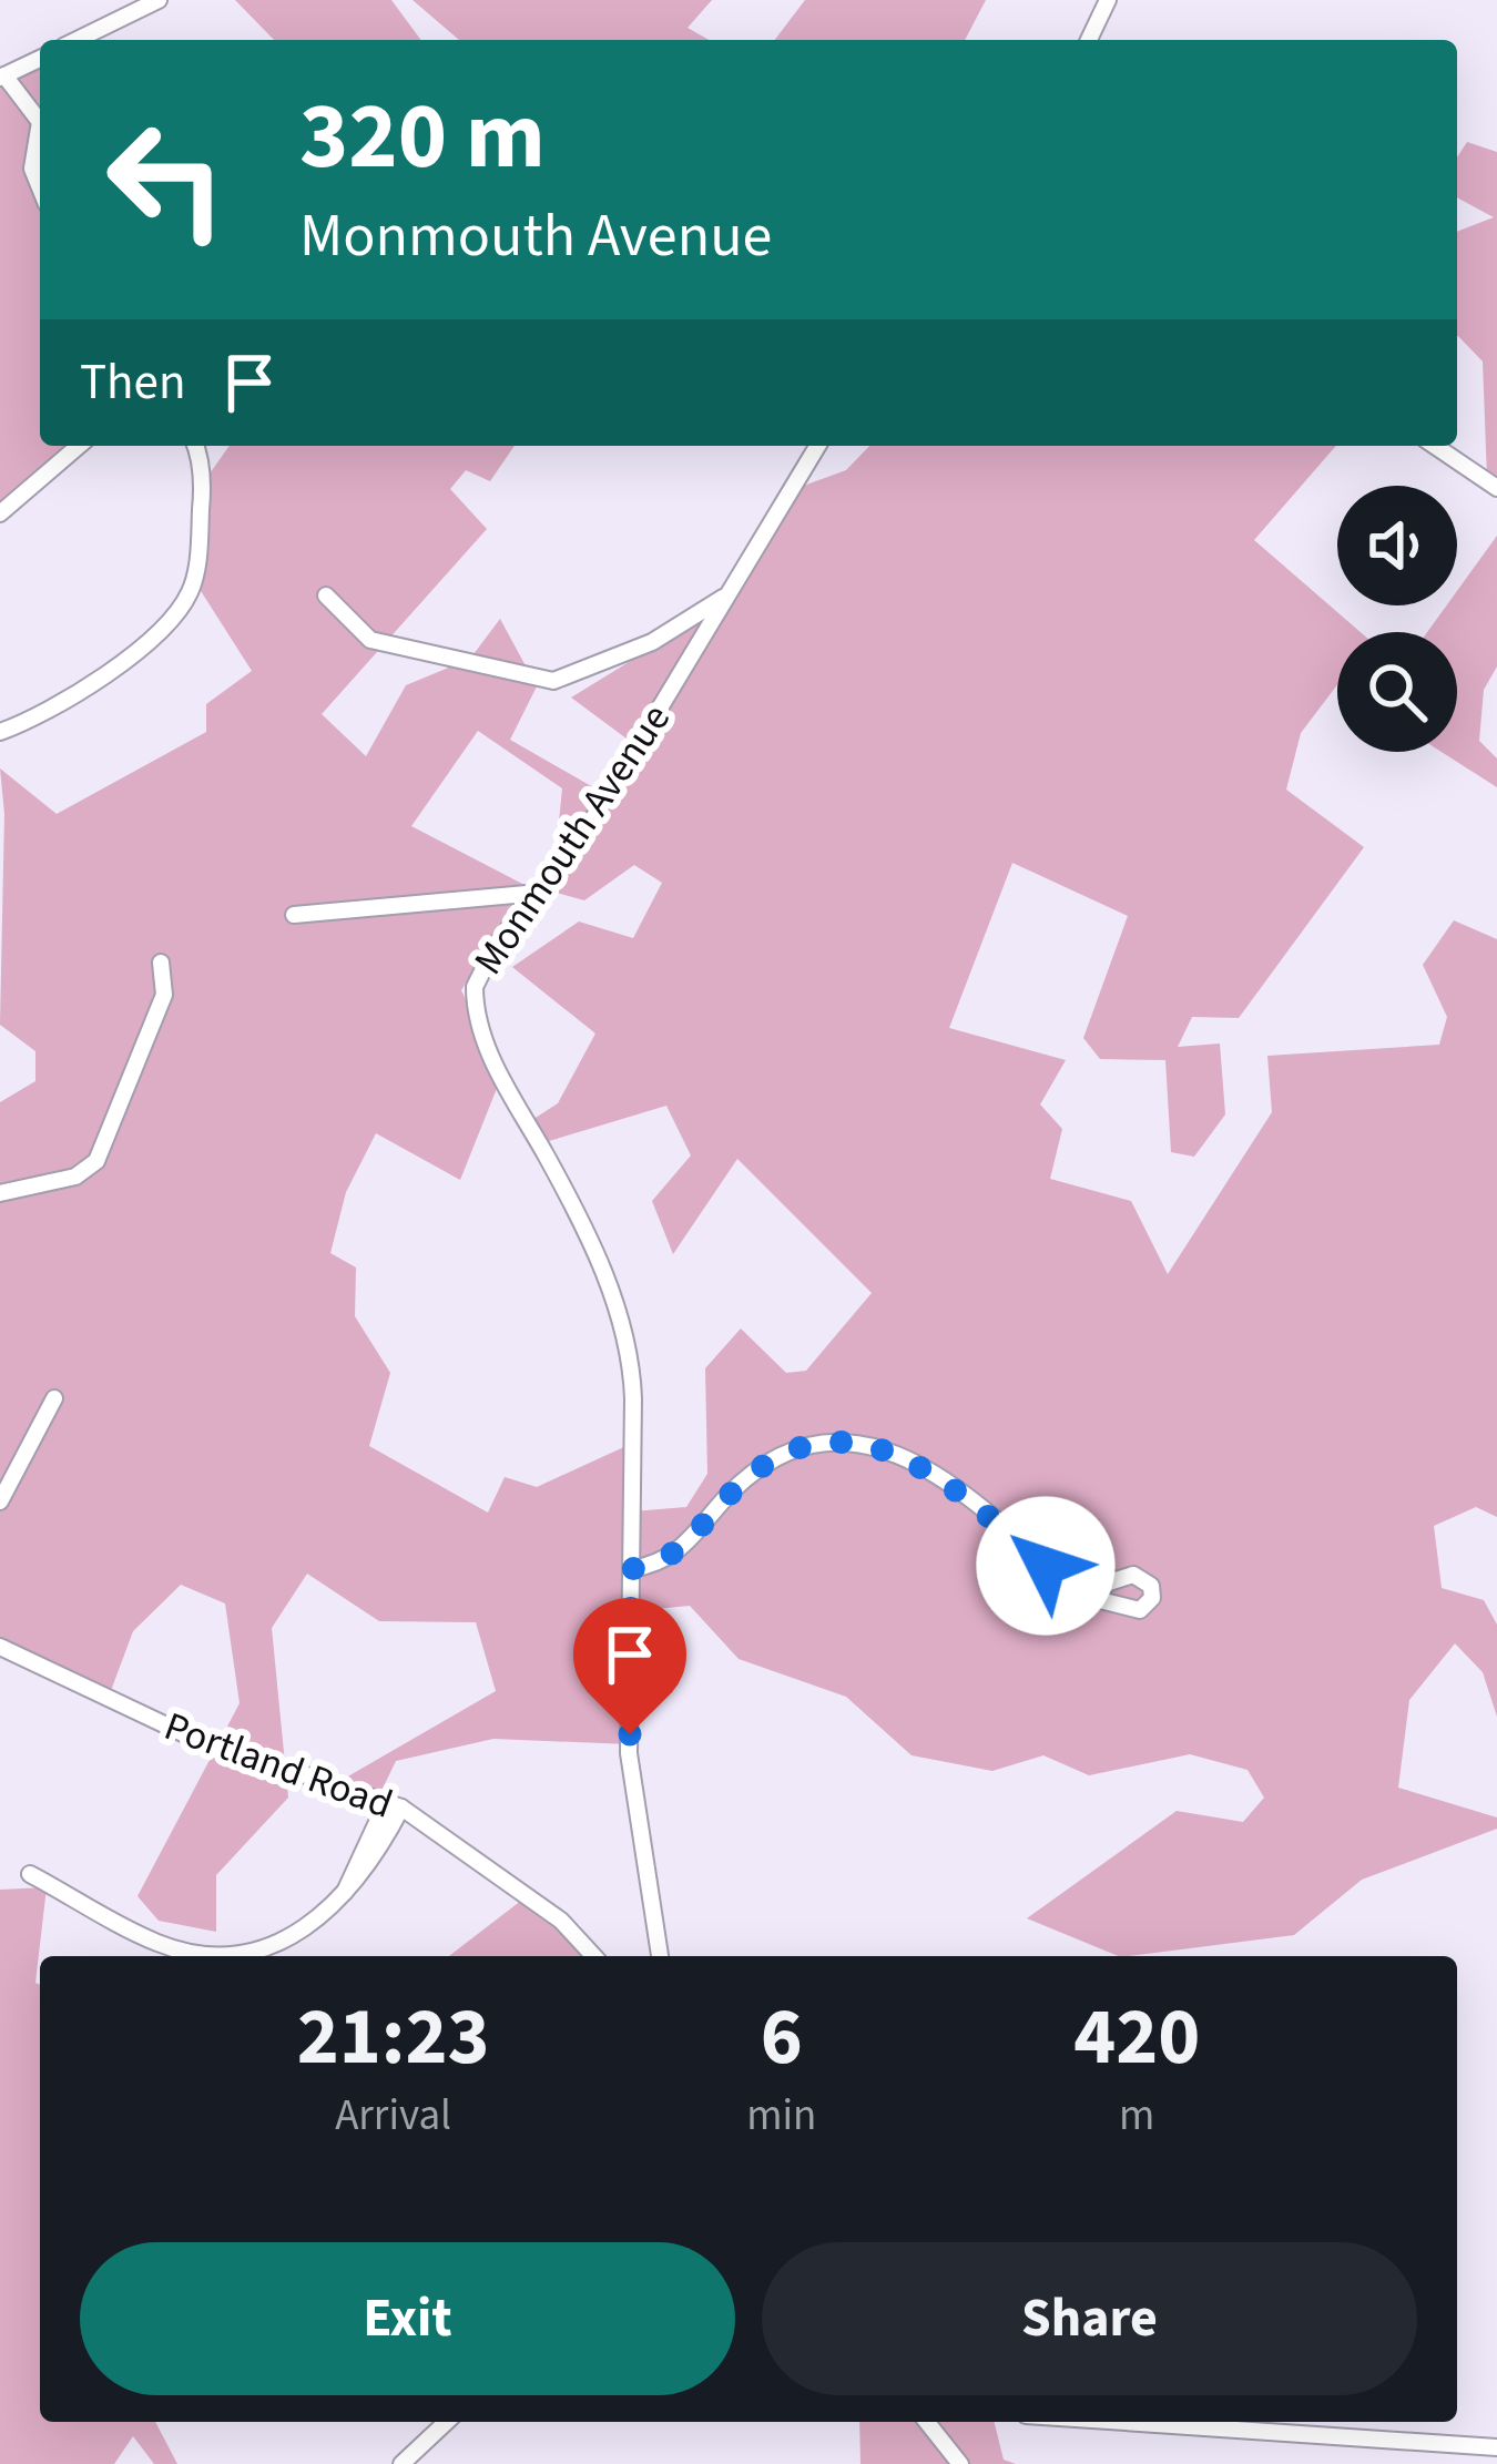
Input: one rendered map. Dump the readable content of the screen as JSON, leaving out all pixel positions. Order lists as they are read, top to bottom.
{
  "streets": {
    "street": ["Monmouth Avenue", "Portland Road"]
  },
  "page": {
    "turn": ["320 m", "Monmouth Avenue"],
    "then": "Then",
    "eta": [
      "21:23",
      "Arrival",
      "6",
      "min",
      "420",
      "m"
    ],
    "buttons": ["Exit", "Share"]
  }
}
